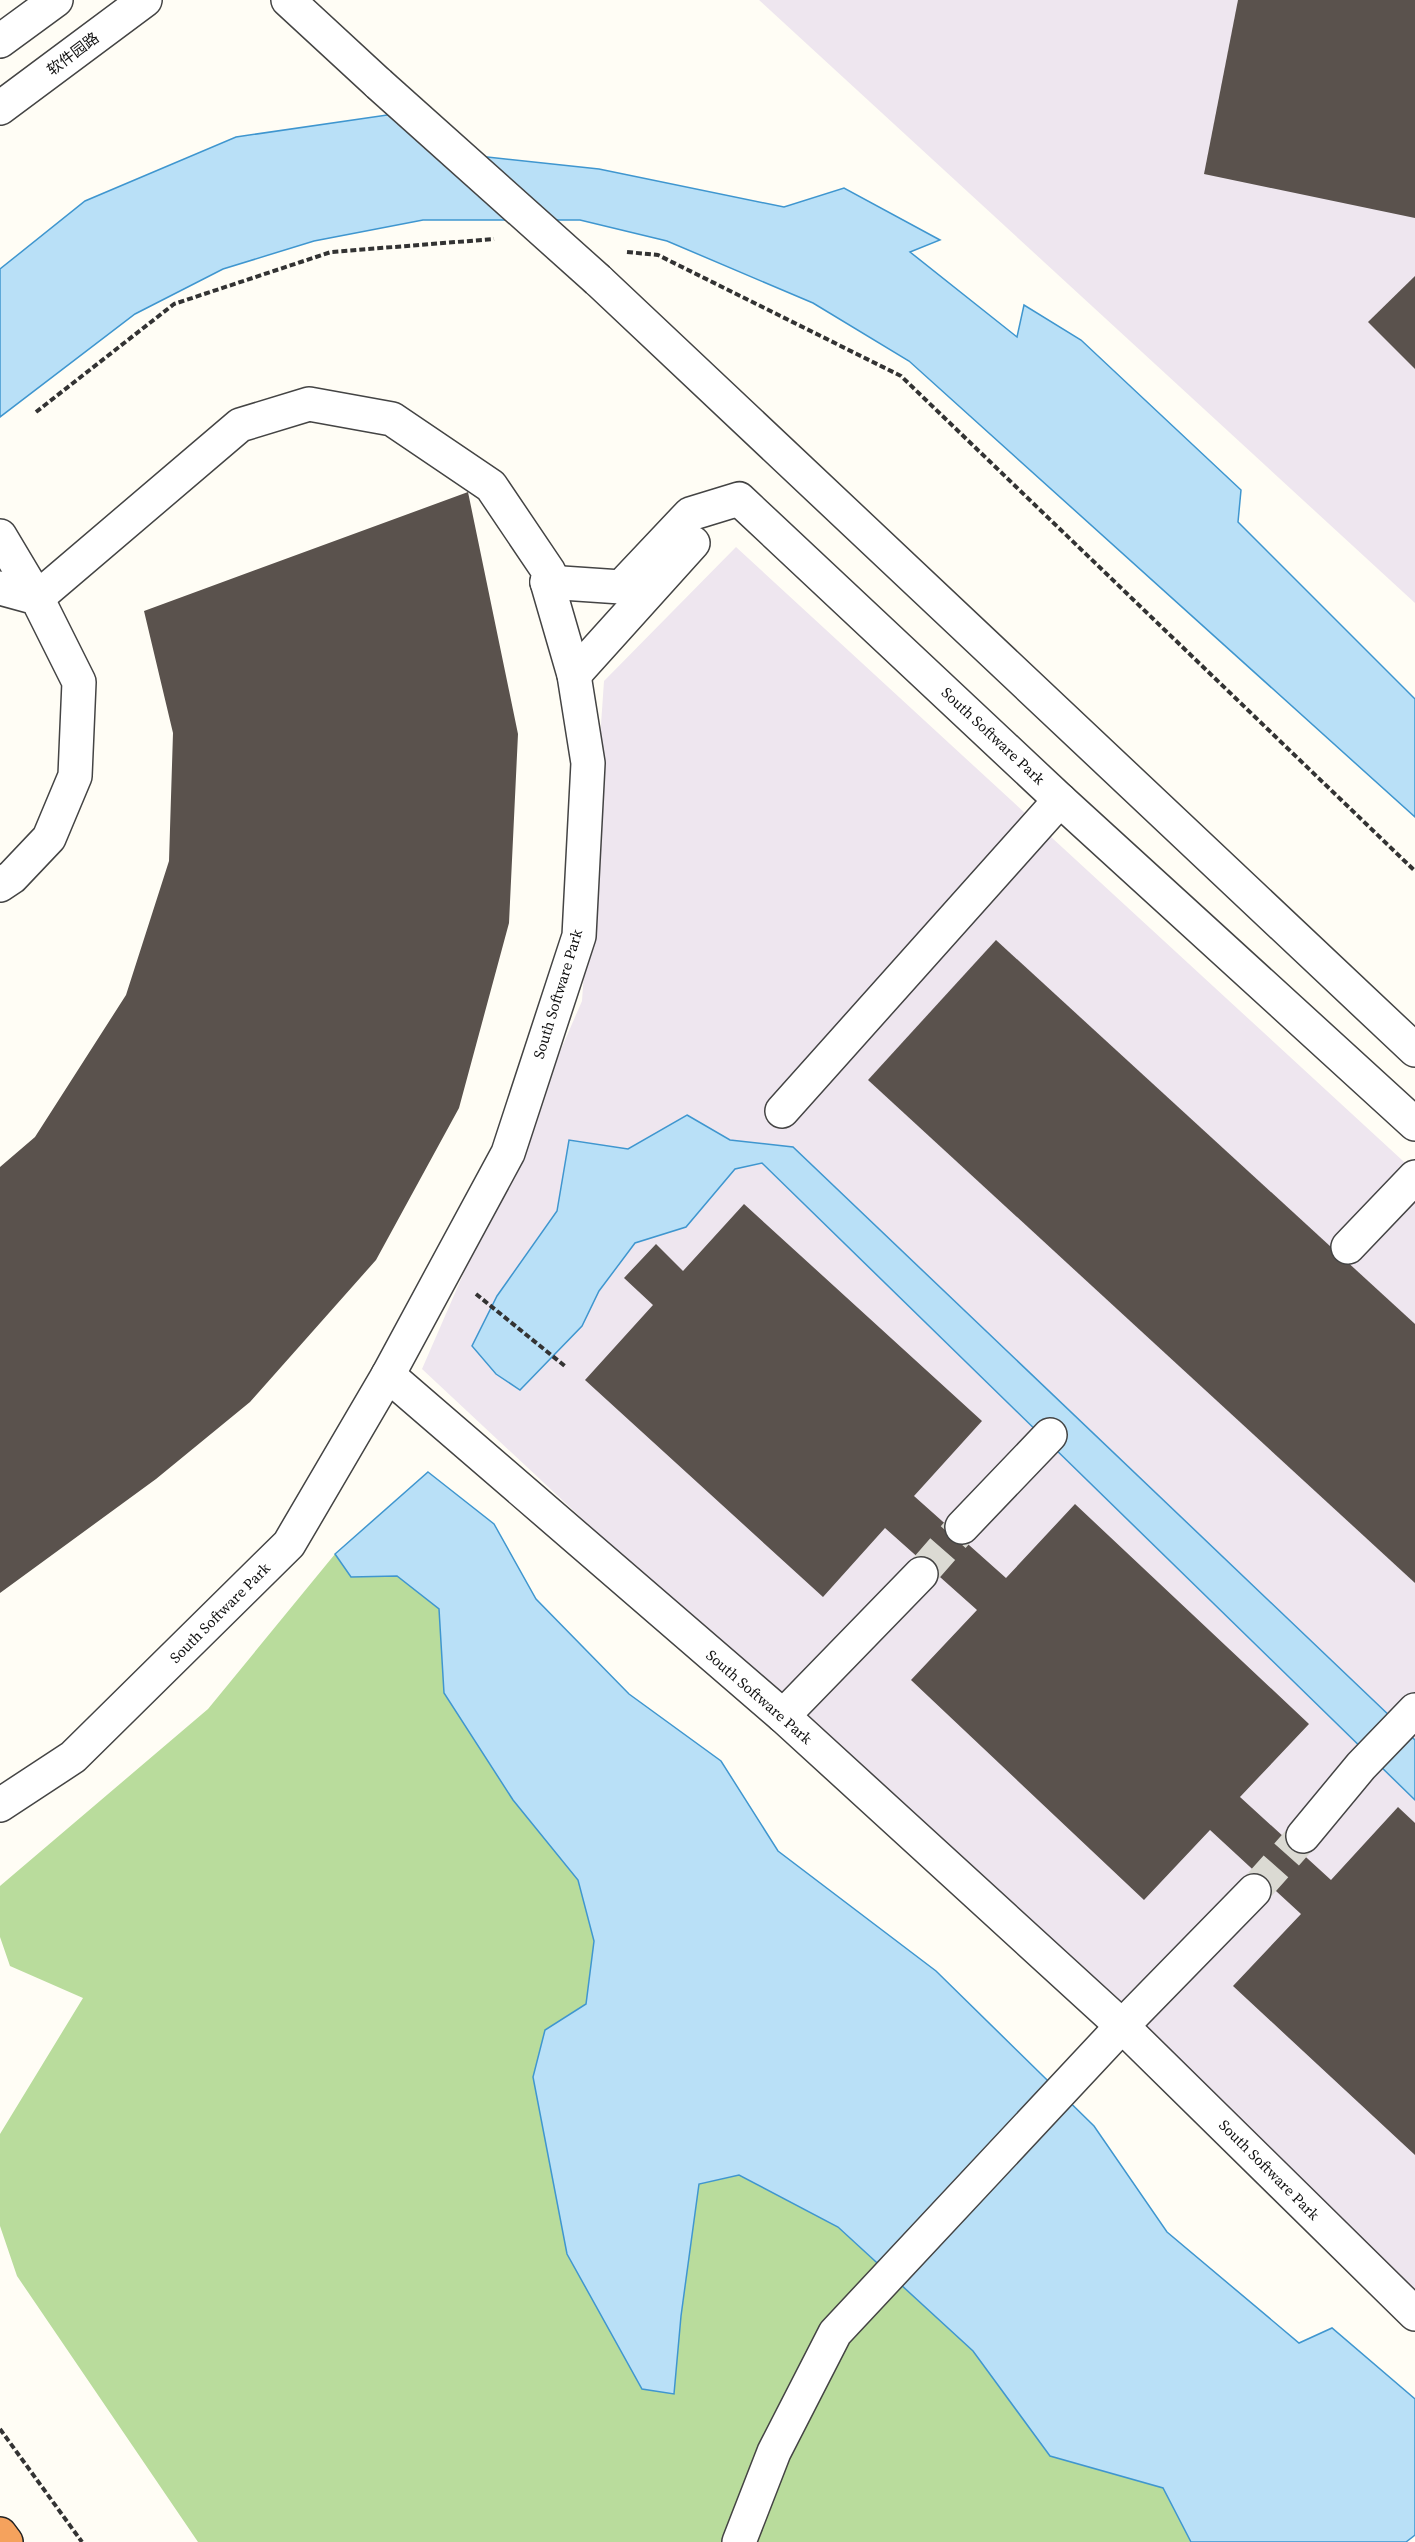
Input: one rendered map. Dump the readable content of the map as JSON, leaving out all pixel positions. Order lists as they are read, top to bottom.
{
  "streets": {
    "street": ["软件园路", "South Software Park"]
  }
}
